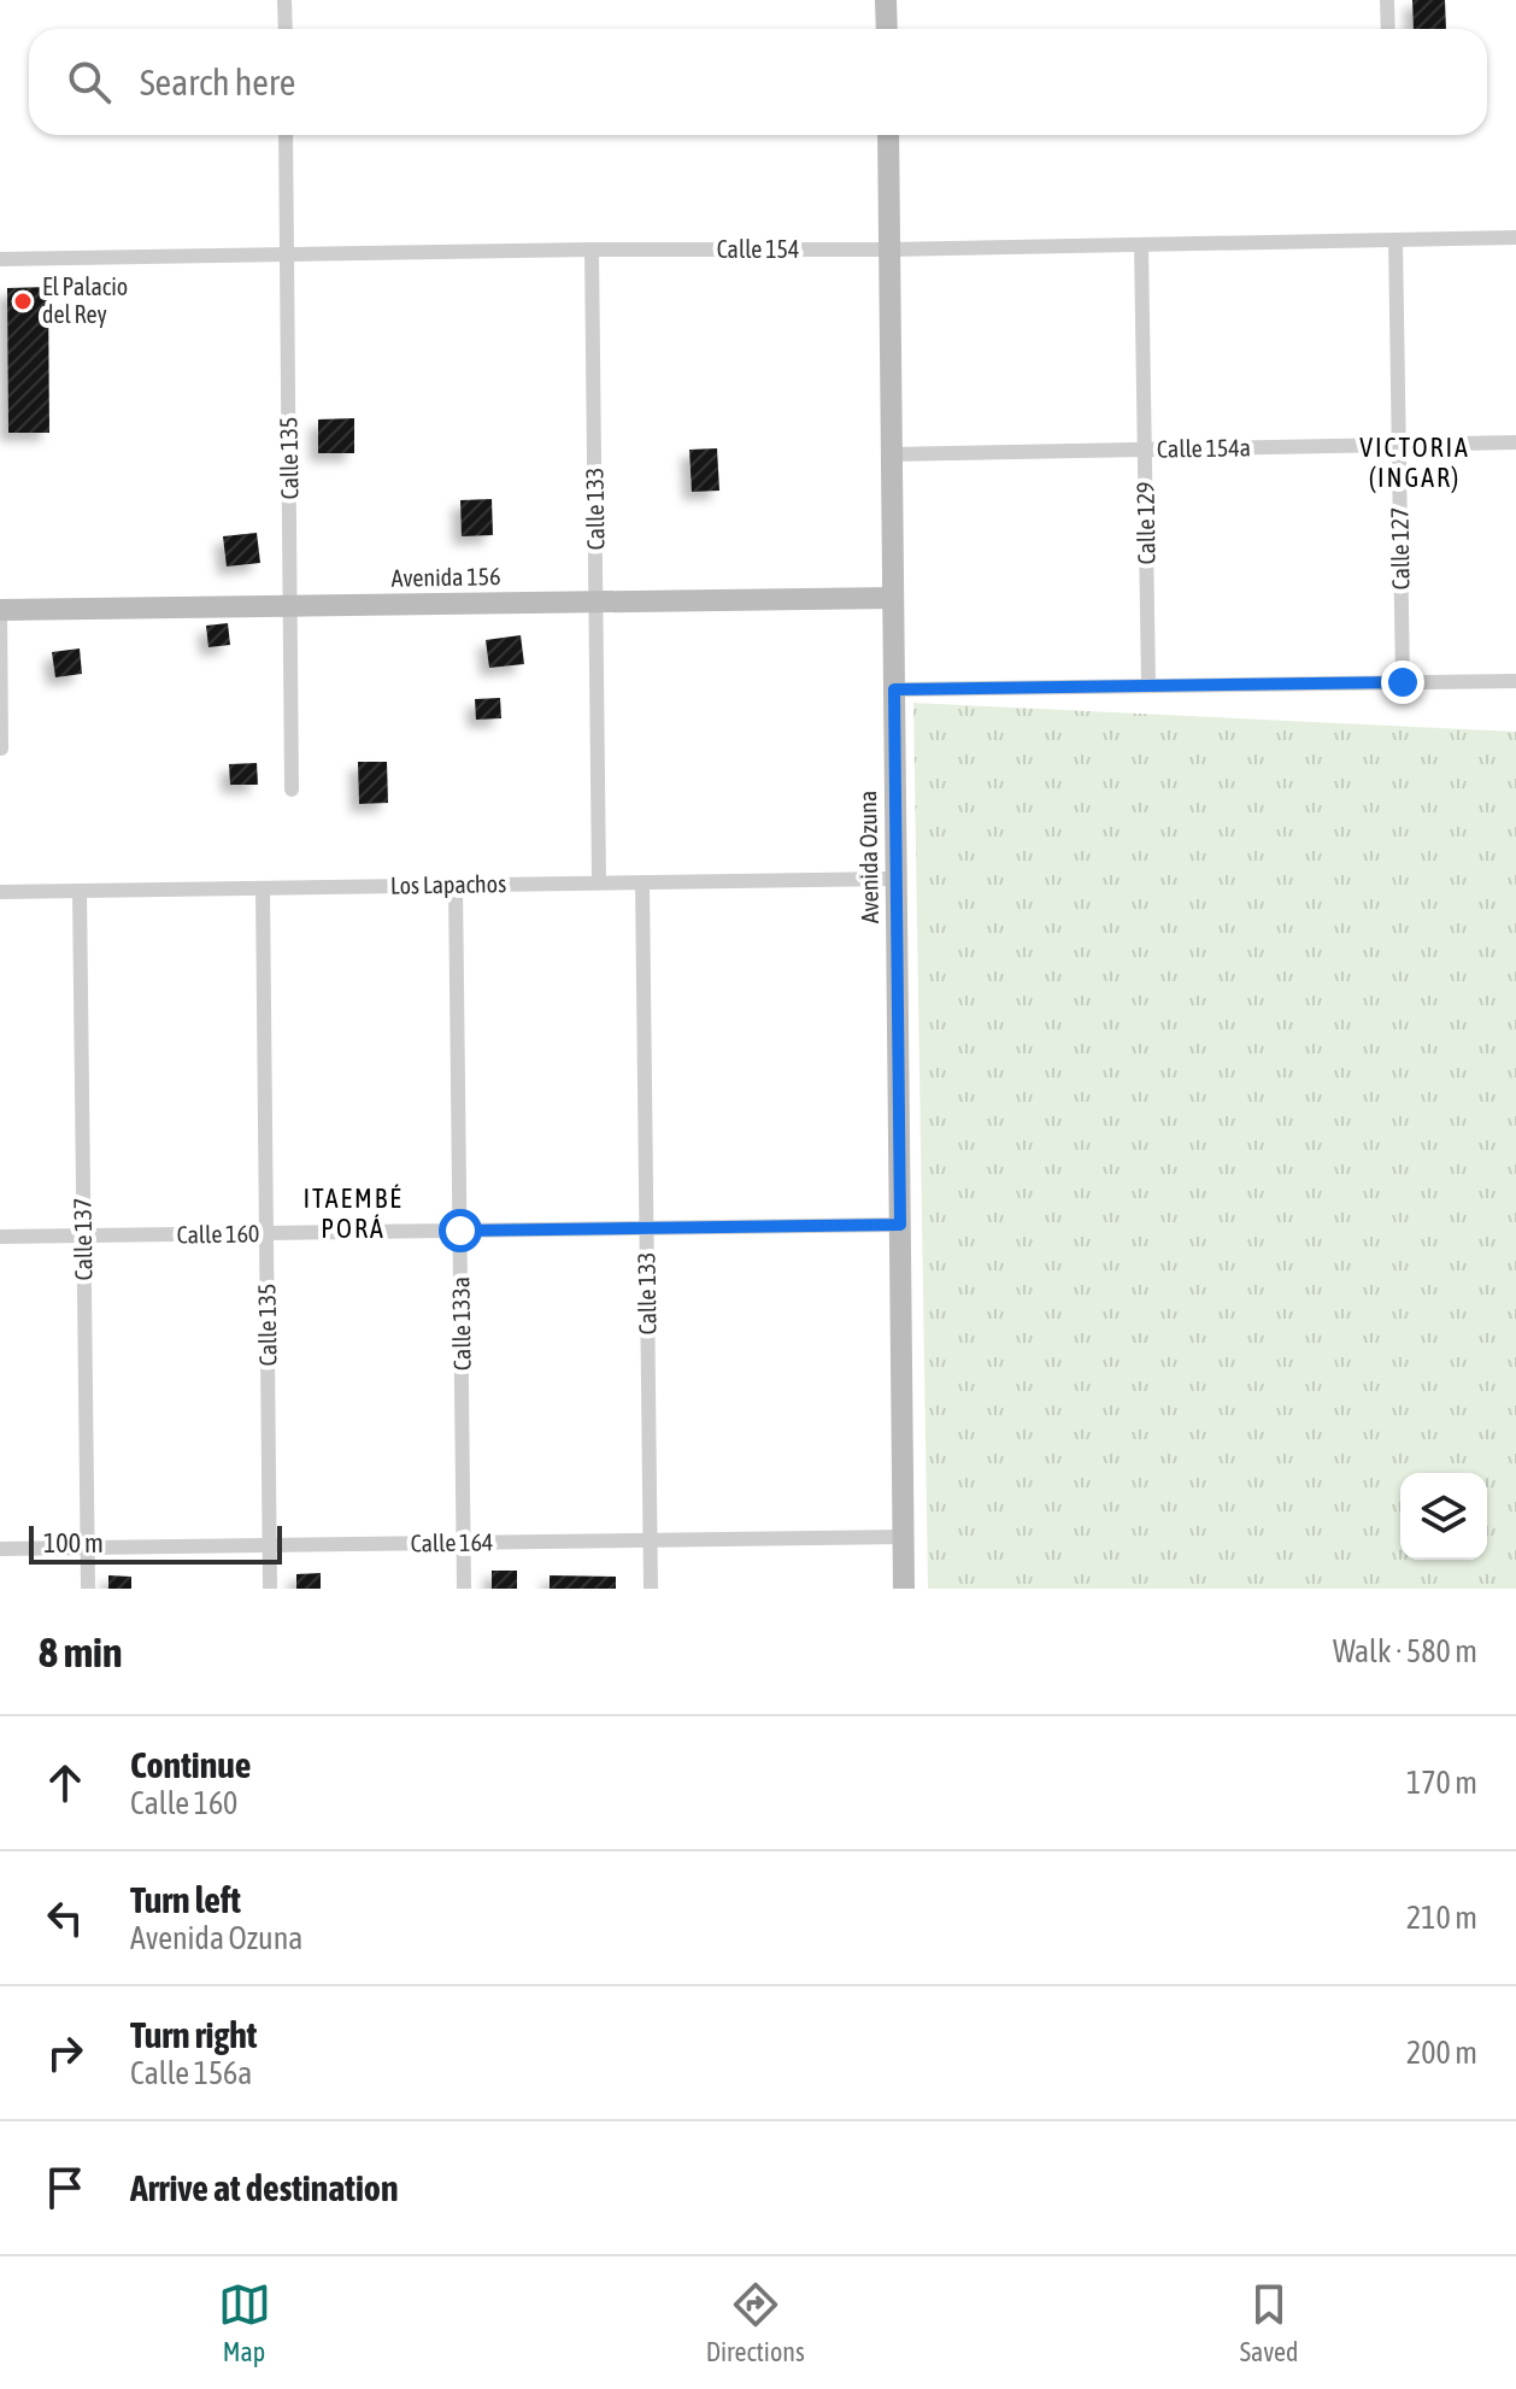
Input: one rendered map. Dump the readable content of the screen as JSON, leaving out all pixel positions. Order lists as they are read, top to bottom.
{
  "streets": {
    "main road": ["Avenida 156", "Avenida Ozuna"],
    "street": [
      "Calle 154",
      "Calle 154a",
      "Calle 135",
      "Calle 133",
      "Calle 129",
      "Calle 127",
      "Los Lapachos",
      "Calle 160",
      "Calle 137",
      "Calle 133a",
      "Calle 164"
    ]
  },
  "crossings": [
    ["Calle 154", "Calle 135"],
    ["Calle 154", "Calle 133"],
    ["Calle 154", "Calle 129"],
    ["Calle 154", "Calle 127"],
    ["Calle 154", "Avenida Ozuna"],
    ["Calle 154a", "Calle 129"],
    ["Calle 154a", "Calle 127"],
    ["Calle 154a", "Avenida Ozuna"],
    ["Calle 135", "Avenida 156"],
    ["Calle 135", "Los Lapachos"],
    ["Calle 135", "Calle 160"],
    ["Calle 135", "Calle 164"],
    ["Calle 133", "Avenida 156"],
    ["Calle 133", "Los Lapachos"],
    ["Calle 133", "Calle 160"],
    ["Calle 133", "Calle 164"],
    ["Avenida 156", "Avenida Ozuna"],
    ["Avenida Ozuna", "Los Lapachos"],
    ["Avenida Ozuna", "Calle 160"],
    ["Avenida Ozuna", "Calle 164"],
    ["Los Lapachos", "Calle 137"],
    ["Los Lapachos", "Calle 133a"],
    ["Calle 160", "Calle 137"],
    ["Calle 160", "Calle 133a"],
    ["Calle 137", "Calle 164"],
    ["Calle 133a", "Calle 164"]
  ],
  "districts": ["VICTORIA (INGAR)", "ITAEMBÉ PORÁ"],
  "places": ["El Palacio del Rey"],
  "scale_bar": "100 m",
  "page": {
    "search": "Search here",
    "scale": "100 m",
    "heading": ["8 min", "Walk · 580 m"],
    "list": [
      ["Continue", "Calle 160", "170 m"],
      ["Turn left", "Avenida Ozuna", "210 m"],
      ["Turn right", "Calle 156a", "200 m"],
      "Arrive at destination"
    ],
    "nav": ["Map", "Directions", "Saved"]
  }
}
